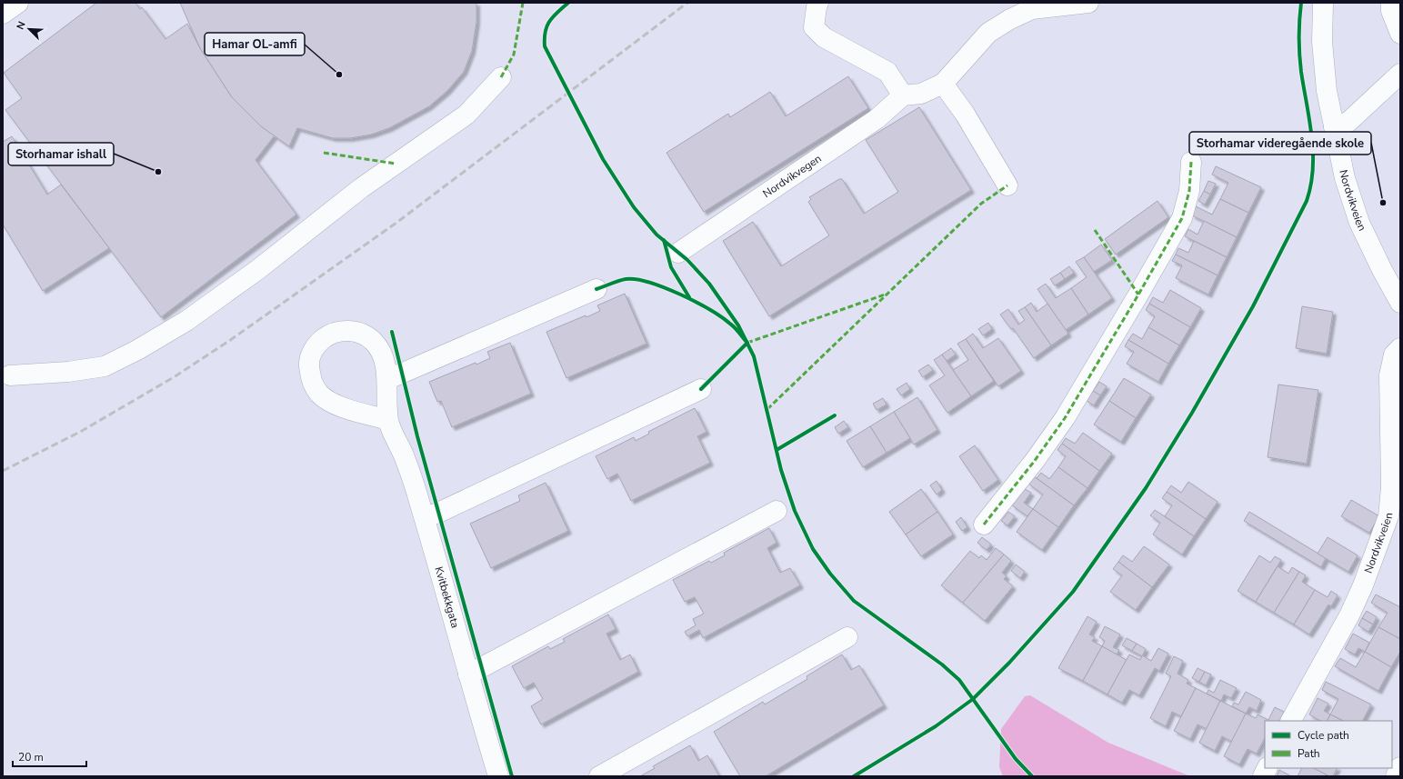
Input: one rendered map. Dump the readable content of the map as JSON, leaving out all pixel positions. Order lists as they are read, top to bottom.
{
  "streets": {
    "street": ["Nordvikvegen", "Nordvikveien", "Kvitbekkgata"]
  },
  "places": ["Hamar OL-amfi", "Storhamar ishall", "Storhamar videregående skole"],
  "legend": ["Cycle path", "Path"],
  "scale_bar": "20 m",
  "north": "top left"
}
